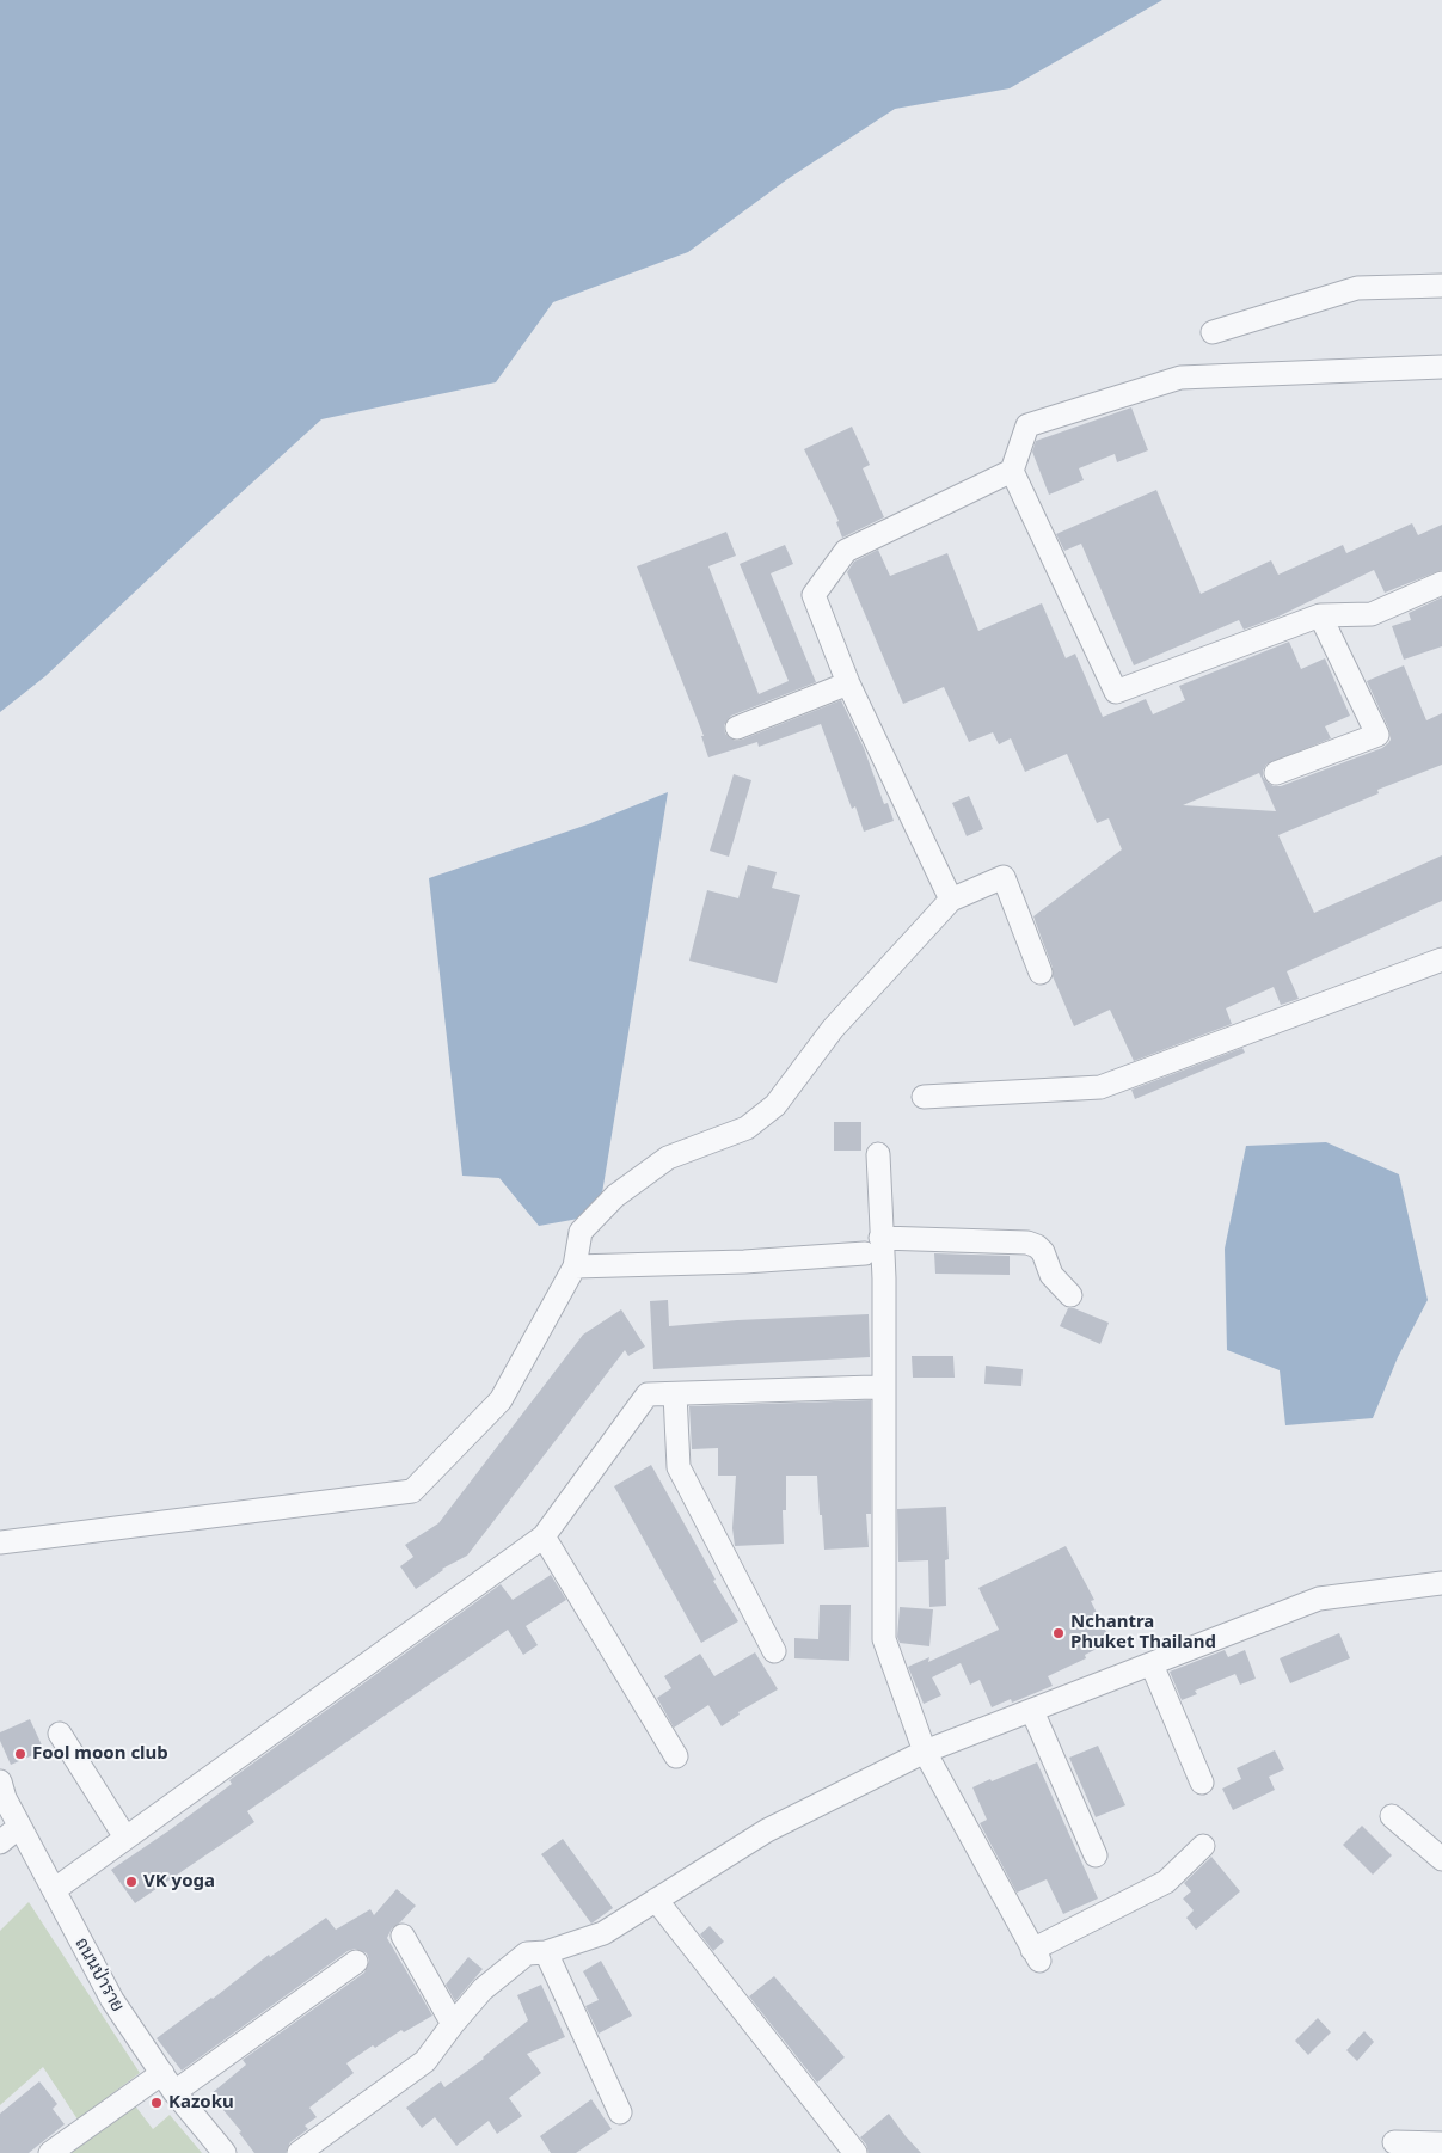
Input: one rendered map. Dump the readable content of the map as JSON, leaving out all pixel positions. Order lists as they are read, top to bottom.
{
  "streets": {
    "street": ["ถนนป่าราย"]
  },
  "places": [
    "Nchantra Phuket Thailand",
    "Fool moon club",
    "VK yoga",
    "Kazoku"
  ]
}
